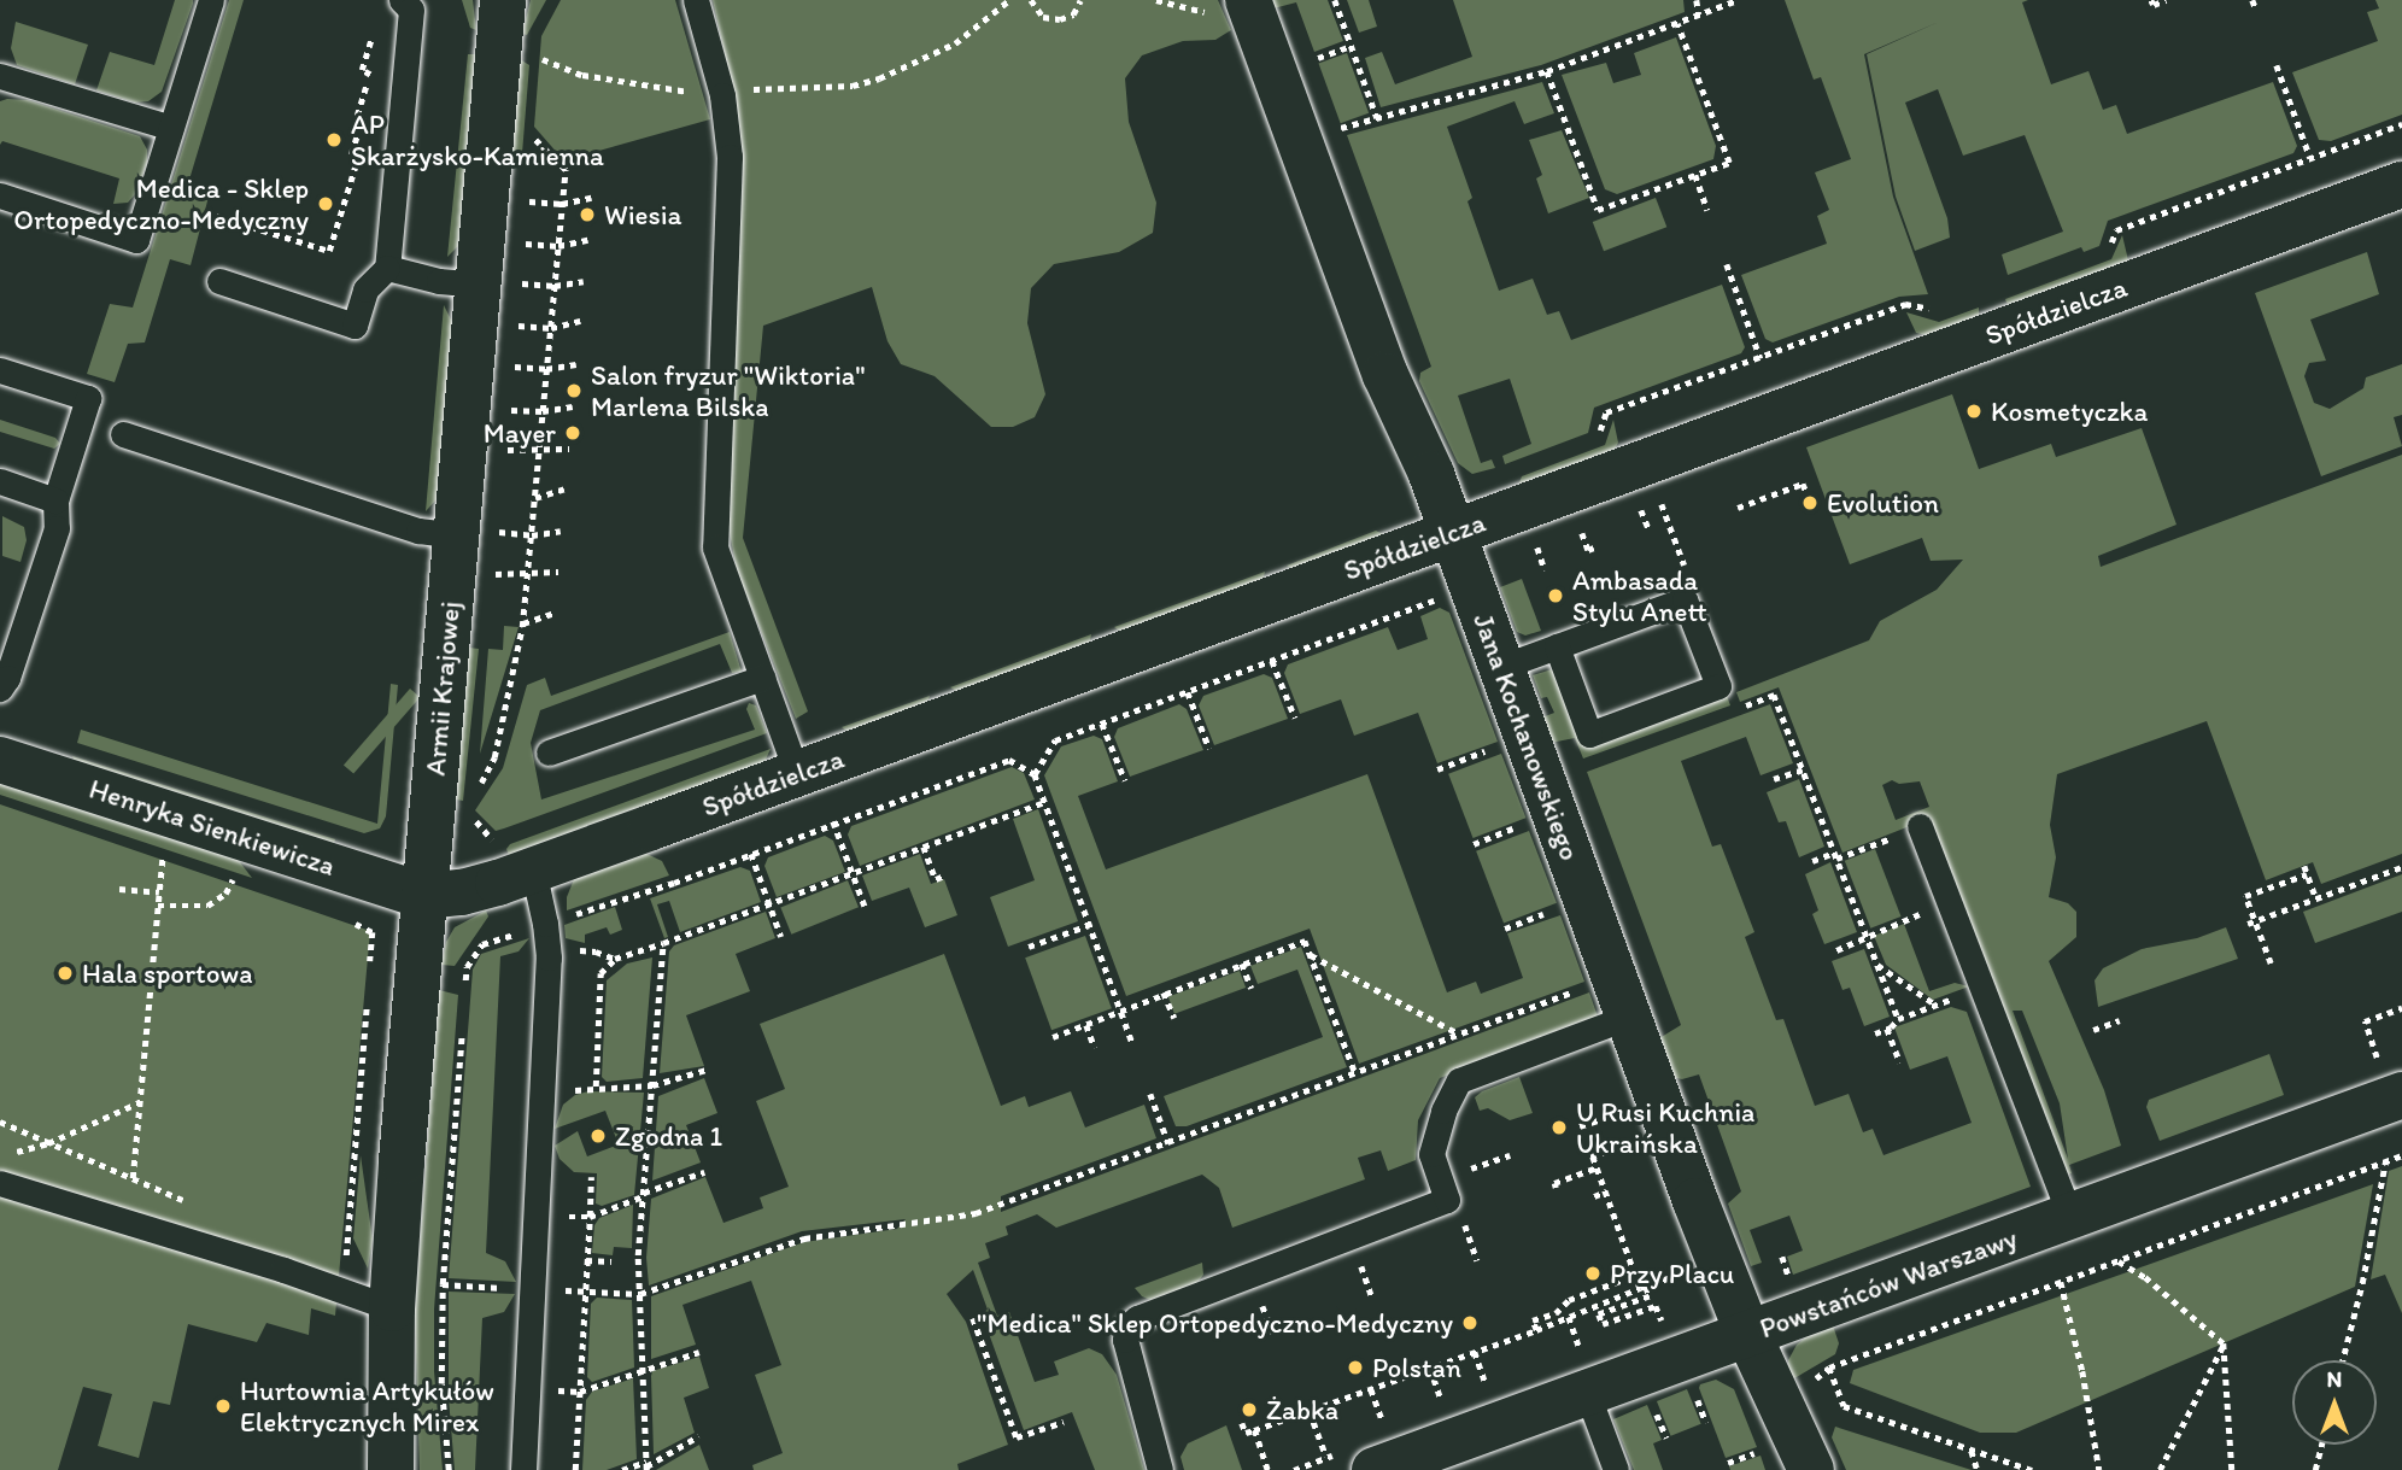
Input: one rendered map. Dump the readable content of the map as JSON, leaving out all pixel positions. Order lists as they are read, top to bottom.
{
  "streets": {
    "street": [
      "Spółdzielcza",
      "Armii Krajowej",
      "Jana Kochanowskiego",
      "Henryka Sienkiewicza",
      "Powstańców Warszawy"
    ]
  },
  "crossings": [
    ["Spółdzielcza", "Armii Krajowej"],
    ["Spółdzielcza", "Jana Kochanowskiego"],
    ["Spółdzielcza", "Henryka Sienkiewicza"],
    ["Armii Krajowej", "Henryka Sienkiewicza"],
    ["Jana Kochanowskiego", "Powstańców Warszawy"]
  ],
  "places": [
    "AP Skarżysko-Kamienna",
    "Medica - Sklep Ortopedyczno-Medyczny",
    "Wiesia",
    "Salon fryzur \"Wiktoria\" Marlena Bilska",
    "Kosmetyczka",
    "Mayer",
    "Evolution",
    "Ambasada Stylu Anett",
    "Hala sportowa",
    "U Rusi Kuchnia Ukraińska",
    "Zgodna 1",
    "Przy Placu",
    "\"Medica\" Sklep Ortopedyczno-Medyczny",
    "Polstan",
    "Hurtownia Artykułów Elektrycznych Mirex",
    "Żabka"
  ],
  "north": "top"
}
